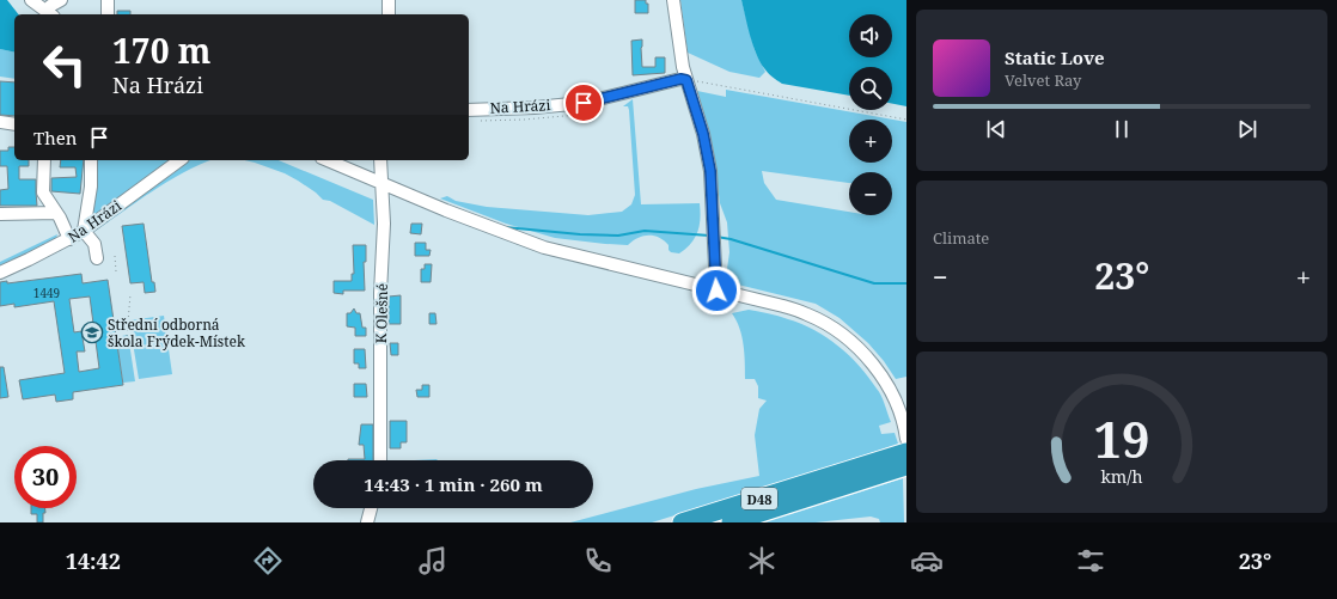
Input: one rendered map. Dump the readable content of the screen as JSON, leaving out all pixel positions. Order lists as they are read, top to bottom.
{
  "streets": {
    "highway": ["D48"],
    "street": ["Na Hrázi", "K Olešné"]
  },
  "places": {
    "school or university": ["Střední odborná škola Frýdek-Místek"]
  },
  "house_numbers": ["1449"],
  "page": {
    "map_buttons": ["+", "−"],
    "turn": ["170 m", "Na Hrázi"],
    "song": ["Static Love", "Velvet Ray"],
    "then": "Then",
    "tile": "Climate",
    "heat": ["−", "23°", "+"],
    "limit": "30",
    "trip": "14:43 · 1 min · 260 m",
    "tabs": ["14:42", "23°"],
    "gauge": ["19", "km/h"]
  }
}
